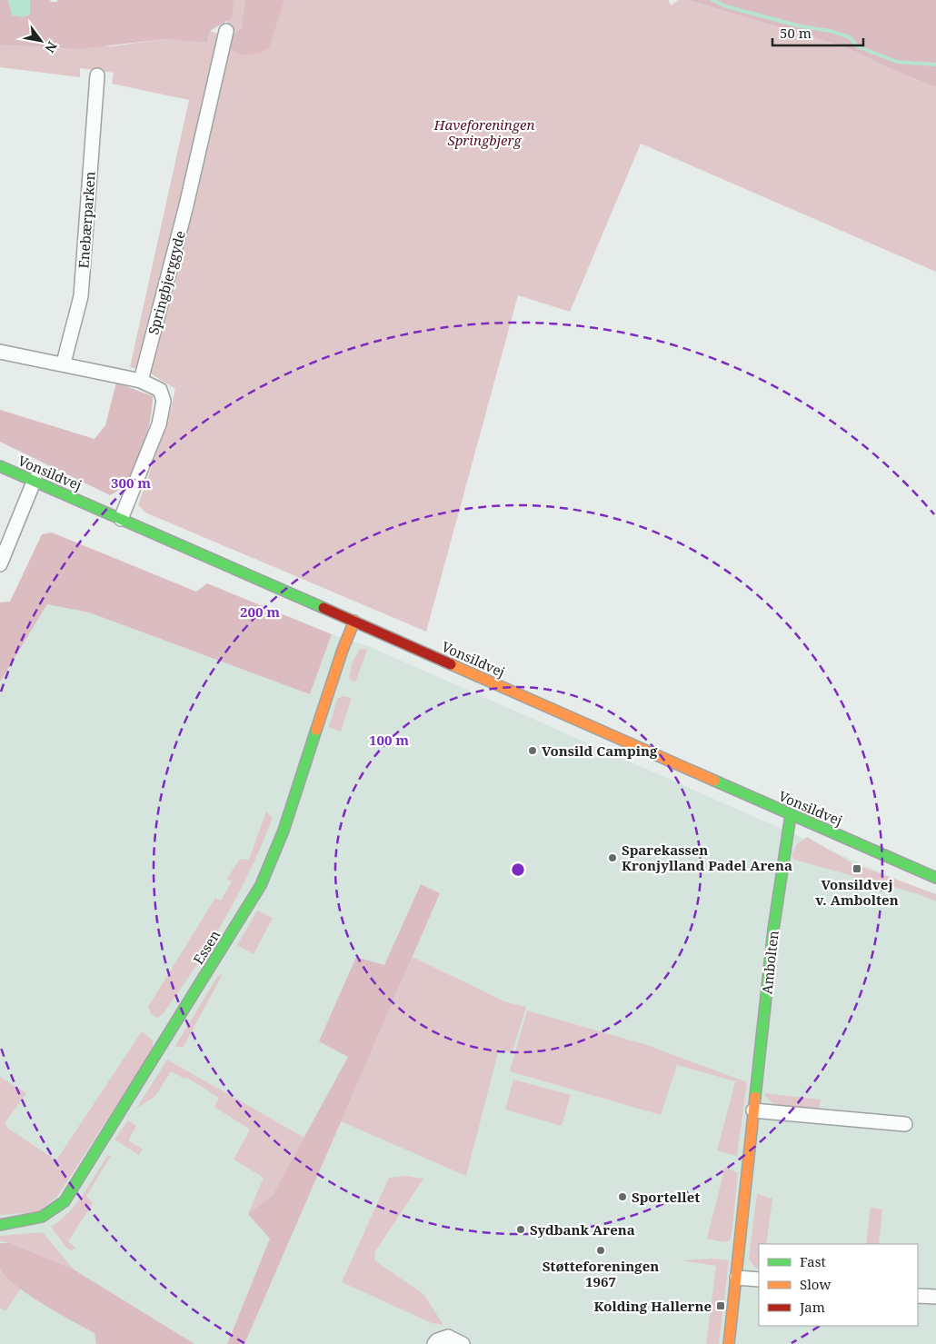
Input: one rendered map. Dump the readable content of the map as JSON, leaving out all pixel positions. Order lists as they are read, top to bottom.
{
  "streets": {
    "street": [
      "Enebærparken",
      "Springbjerggyde",
      "Vonsildvej",
      "Essen",
      "Ambolten"
    ]
  },
  "crossings": [
    ["Vonsildvej", "Essen"],
    ["Vonsildvej", "Ambolten"]
  ],
  "parks": ["Haveforeningen Springbjerg"],
  "places": {
    "other": [
      "Vonsild Camping",
      "Sparekassen Kronjylland Padel Arena",
      "Sportellet",
      "Sydbank Arena",
      "Støtteforeningen 1967"
    ],
    "transit": ["Vonsildvej v. Ambolten", "Kolding Hallerne"]
  },
  "legend": ["Fast", "Slow", "Jam"],
  "scale_bar": "50 m",
  "north": "bottom right",
  "rings": ["300 m", "200 m", "100 m"]
}
